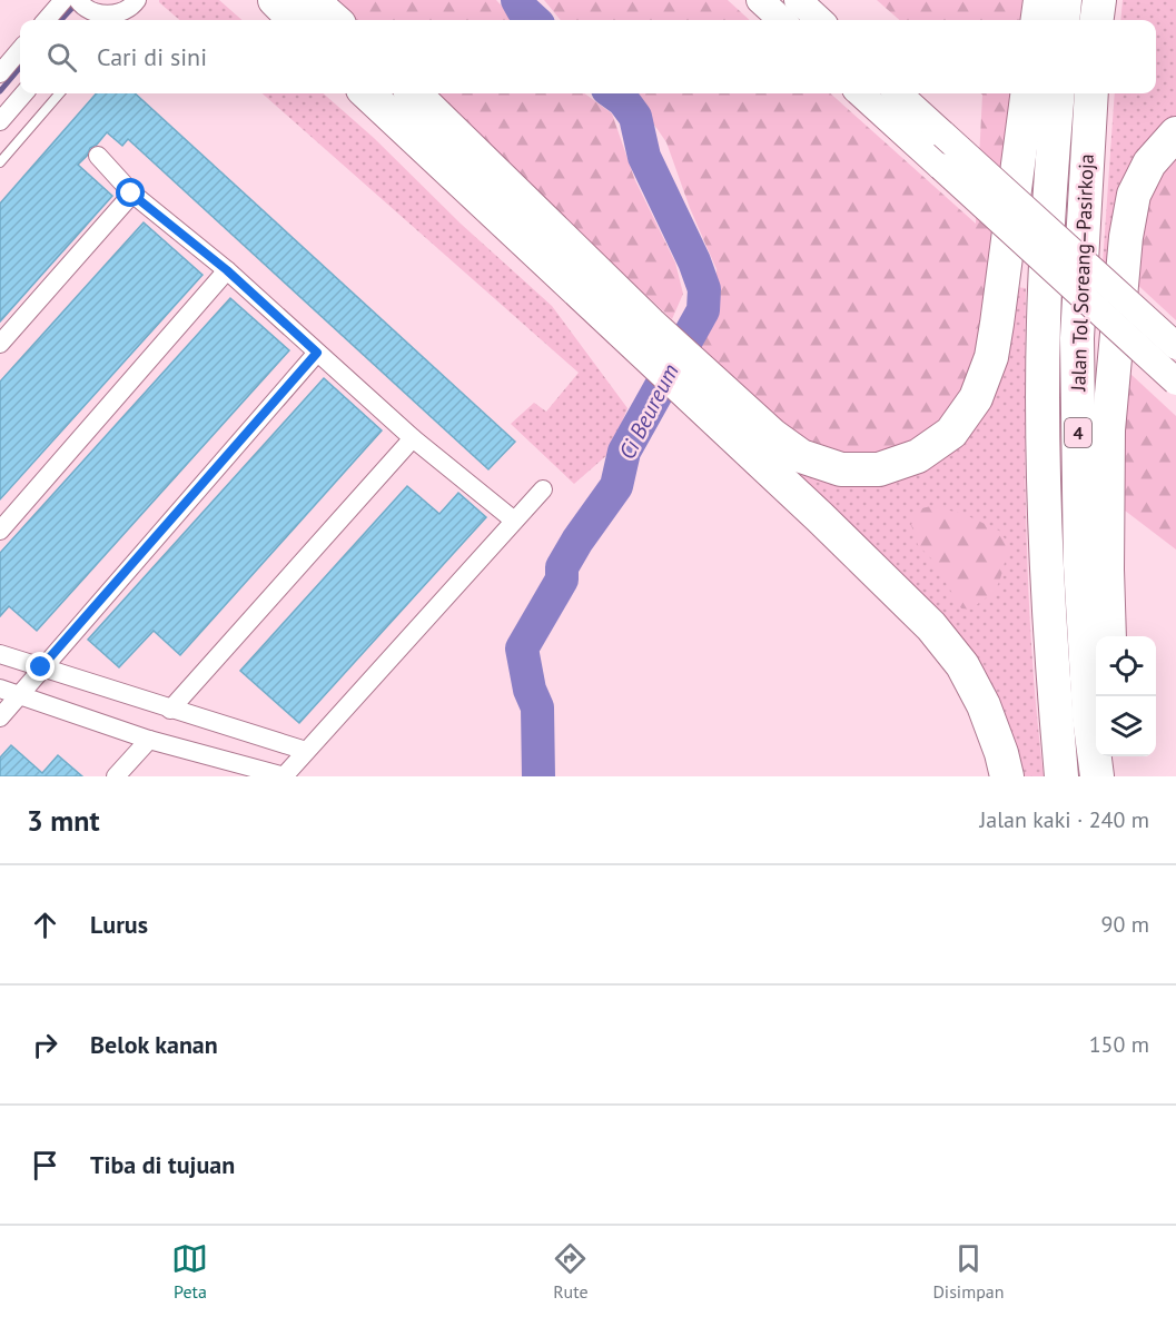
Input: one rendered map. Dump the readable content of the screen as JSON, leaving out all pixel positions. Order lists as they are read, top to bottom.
{
  "streets": {
    "highway": ["Jalan Tol Soreang–Pasirkoja", "4"]
  },
  "water": ["Ci Beureum"],
  "page": {
    "search": "Cari di sini",
    "heading": ["3 mnt", "Jalan kaki · 240 m"],
    "list": [
      ["Lurus", "90 m"],
      ["Belok kanan", "150 m"],
      "Tiba di tujuan"
    ],
    "nav": ["Peta", "Rute", "Disimpan"]
  }
}
